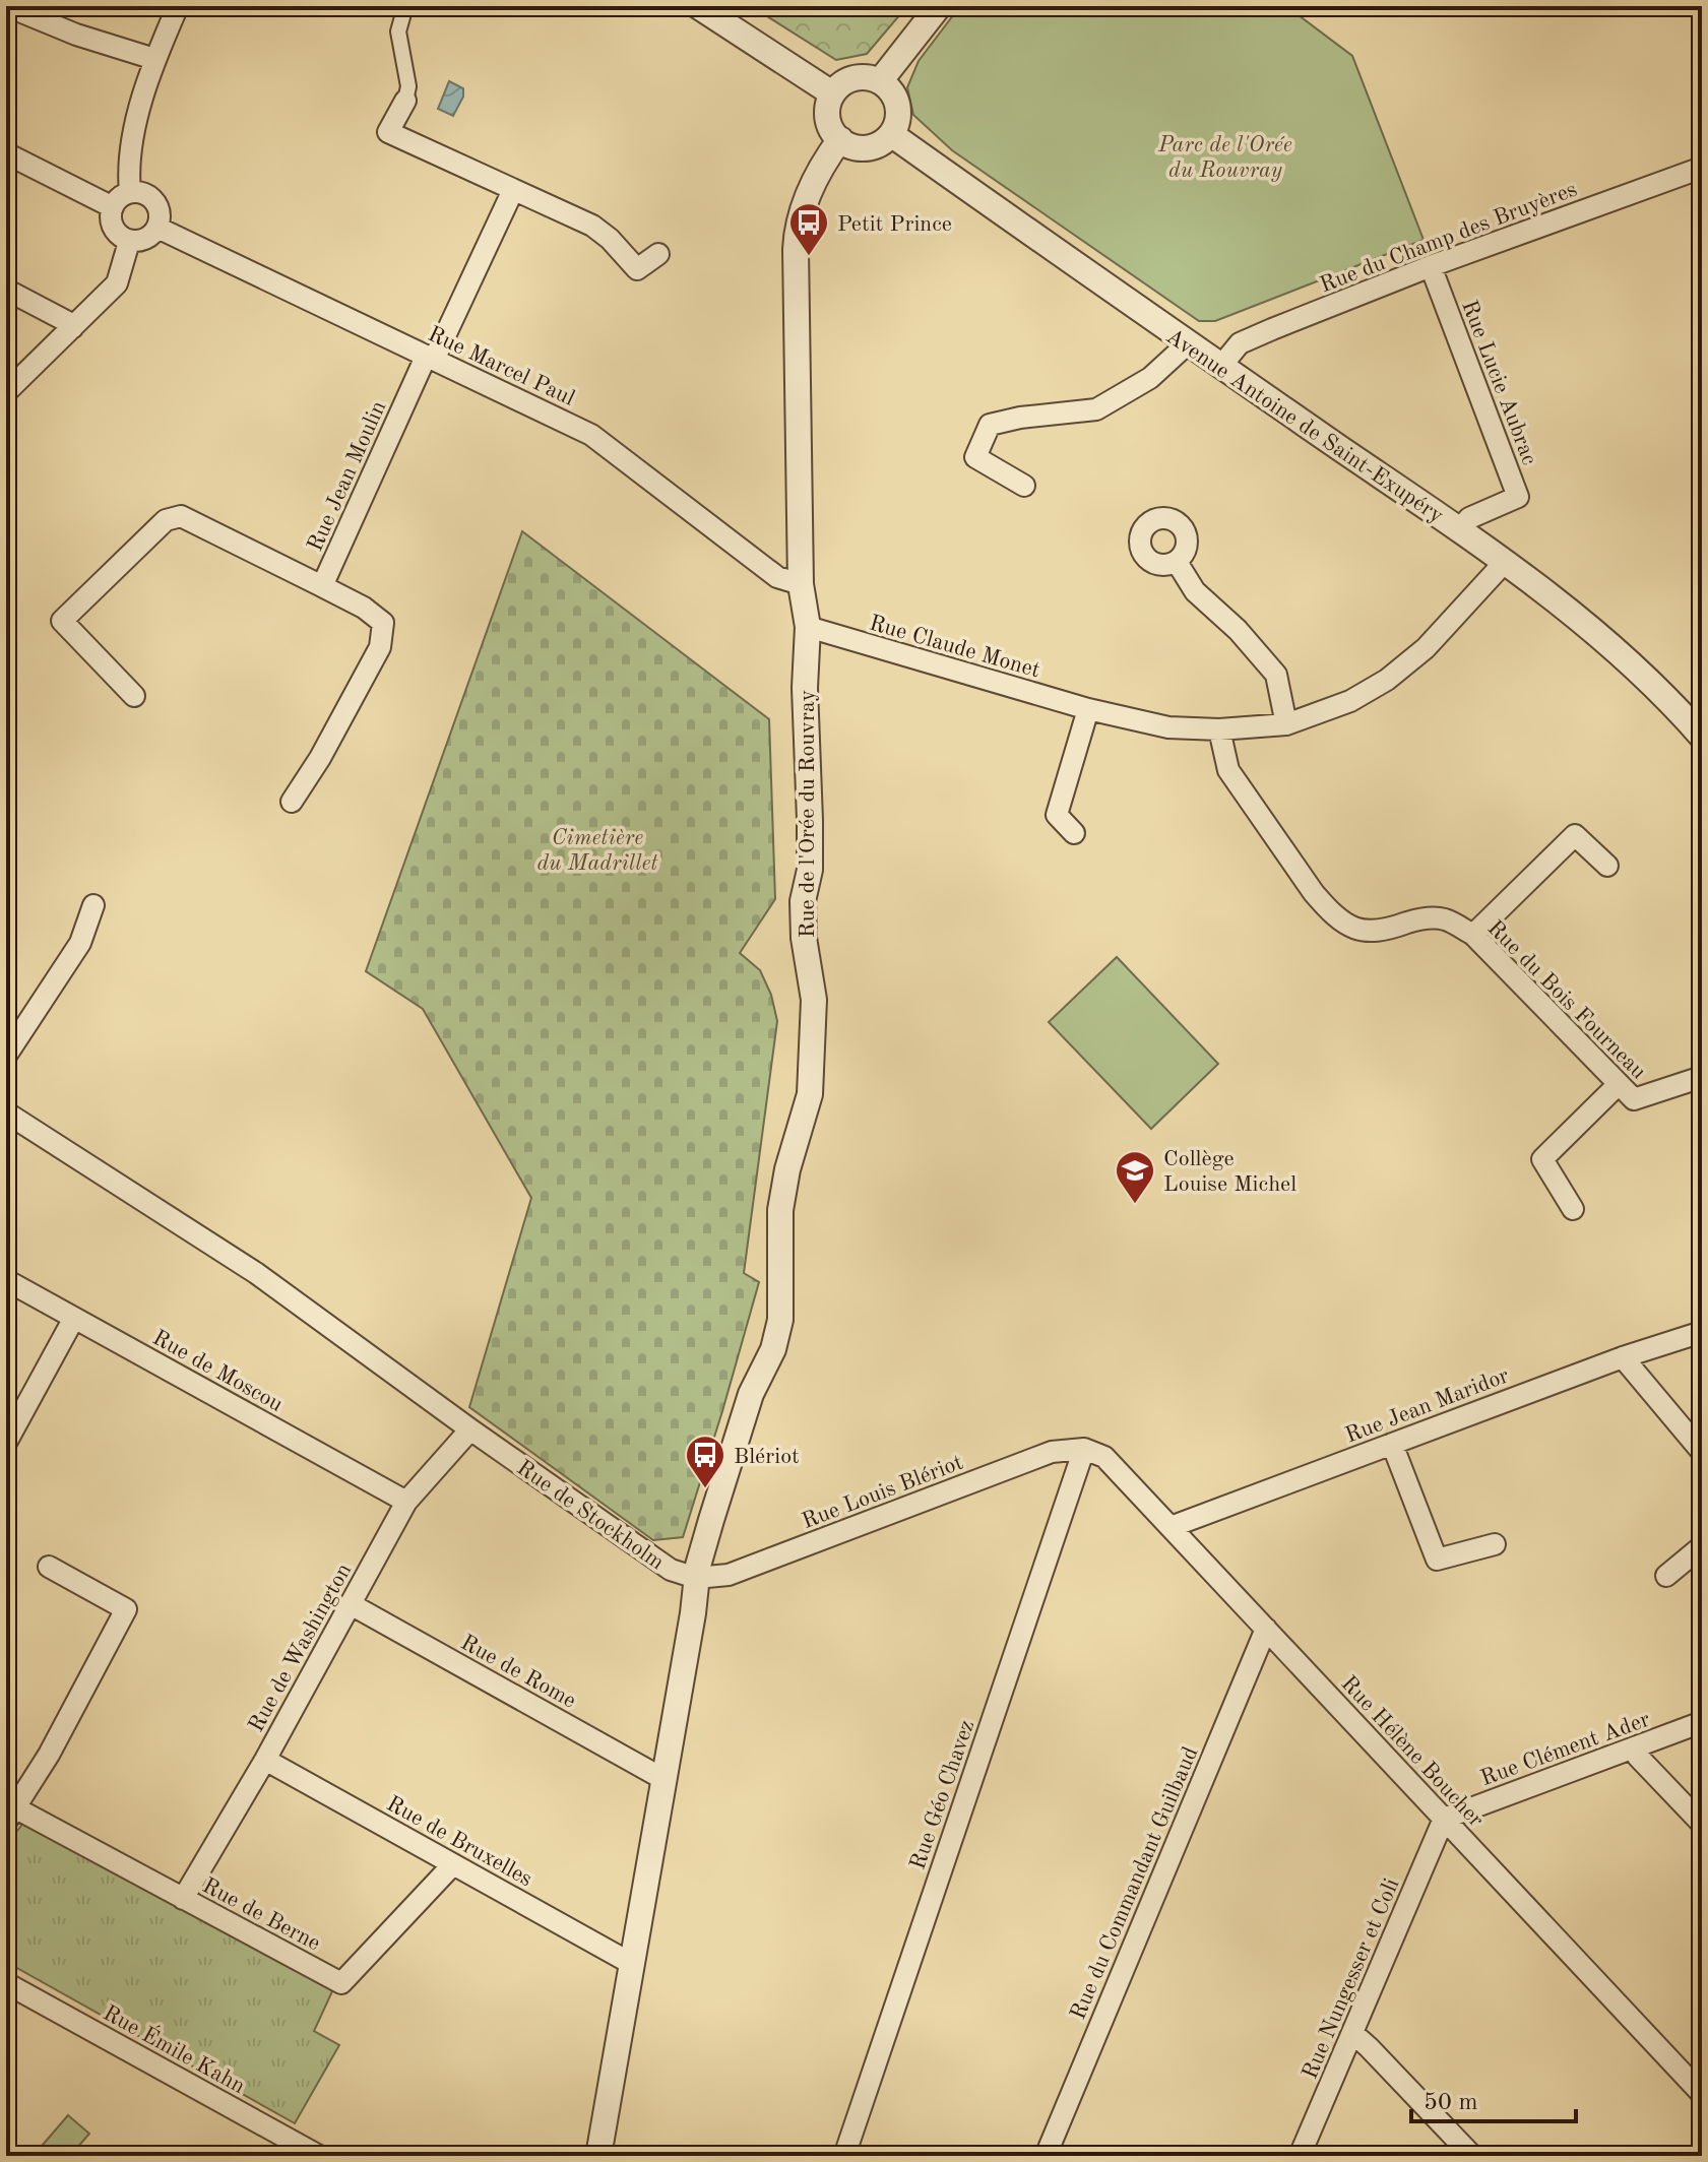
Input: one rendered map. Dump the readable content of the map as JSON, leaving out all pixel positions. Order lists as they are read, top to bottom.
{
  "streets": {
    "street": [
      "Rue du Champ des Bruyères",
      "Rue Marcel Paul",
      "Rue Lucie Aubrac",
      "Avenue Antoine de Saint-Exupéry",
      "Rue Jean Moulin",
      "Rue Claude Monet",
      "Rue de l'Orée du Rouvray",
      "Rue du Bois Fourneau",
      "Rue de Moscou",
      "Rue Jean Maridor",
      "Rue Louis Blériot",
      "Rue de Stockholm",
      "Rue de Washington",
      "Rue de Rome",
      "Rue Clément Ader",
      "Rue Hélène Boucher",
      "Rue Géo Chavez",
      "Rue de Bruxelles",
      "Rue du Commandant Guilbaud",
      "Rue de Berne",
      "Rue Nungesser et Coli",
      "Rue Émile Kahn"
    ]
  },
  "crossings": [
    ["Rue du Champ des Bruyères", "Rue Lucie Aubrac"],
    ["Rue du Champ des Bruyères", "Avenue Antoine de Saint-Exupéry"],
    ["Rue Marcel Paul", "Rue Jean Moulin"],
    ["Rue Marcel Paul", "Rue de l'Orée du Rouvray"],
    ["Rue Lucie Aubrac", "Avenue Antoine de Saint-Exupéry"],
    ["Avenue Antoine de Saint-Exupéry", "Rue Claude Monet"],
    ["Avenue Antoine de Saint-Exupéry", "Rue de l'Orée du Rouvray"],
    ["Rue Claude Monet", "Rue de l'Orée du Rouvray"],
    ["Rue Claude Monet", "Rue du Bois Fourneau"],
    ["Rue de l'Orée du Rouvray", "Rue Louis Blériot"],
    ["Rue de l'Orée du Rouvray", "Rue de Stockholm"],
    ["Rue de Moscou", "Rue de Washington"],
    ["Rue Jean Maridor", "Rue Hélène Boucher"],
    ["Rue Louis Blériot", "Rue de Stockholm"],
    ["Rue Louis Blériot", "Rue Hélène Boucher"],
    ["Rue Louis Blériot", "Rue Géo Chavez"],
    ["Rue de Stockholm", "Rue de Washington"],
    ["Rue de Washington", "Rue de Rome"],
    ["Rue de Washington", "Rue de Bruxelles"],
    ["Rue de Washington", "Rue de Berne"],
    ["Rue Clément Ader", "Rue Hélène Boucher"],
    ["Rue Clément Ader", "Rue Nungesser et Coli"],
    ["Rue Hélène Boucher", "Rue Géo Chavez"],
    ["Rue Hélène Boucher", "Rue du Commandant Guilbaud"],
    ["Rue Hélène Boucher", "Rue Nungesser et Coli"],
    ["Rue de Bruxelles", "Rue de Berne"]
  ],
  "parks": ["Parc de l'Orée du Rouvray", "Cimetière du Madrillet"],
  "places": {
    "bus stop": ["Petit Prince", "Blériot"],
    "school or university": ["Collège Louise Michel"]
  },
  "scale_bar": "50 m"
}
